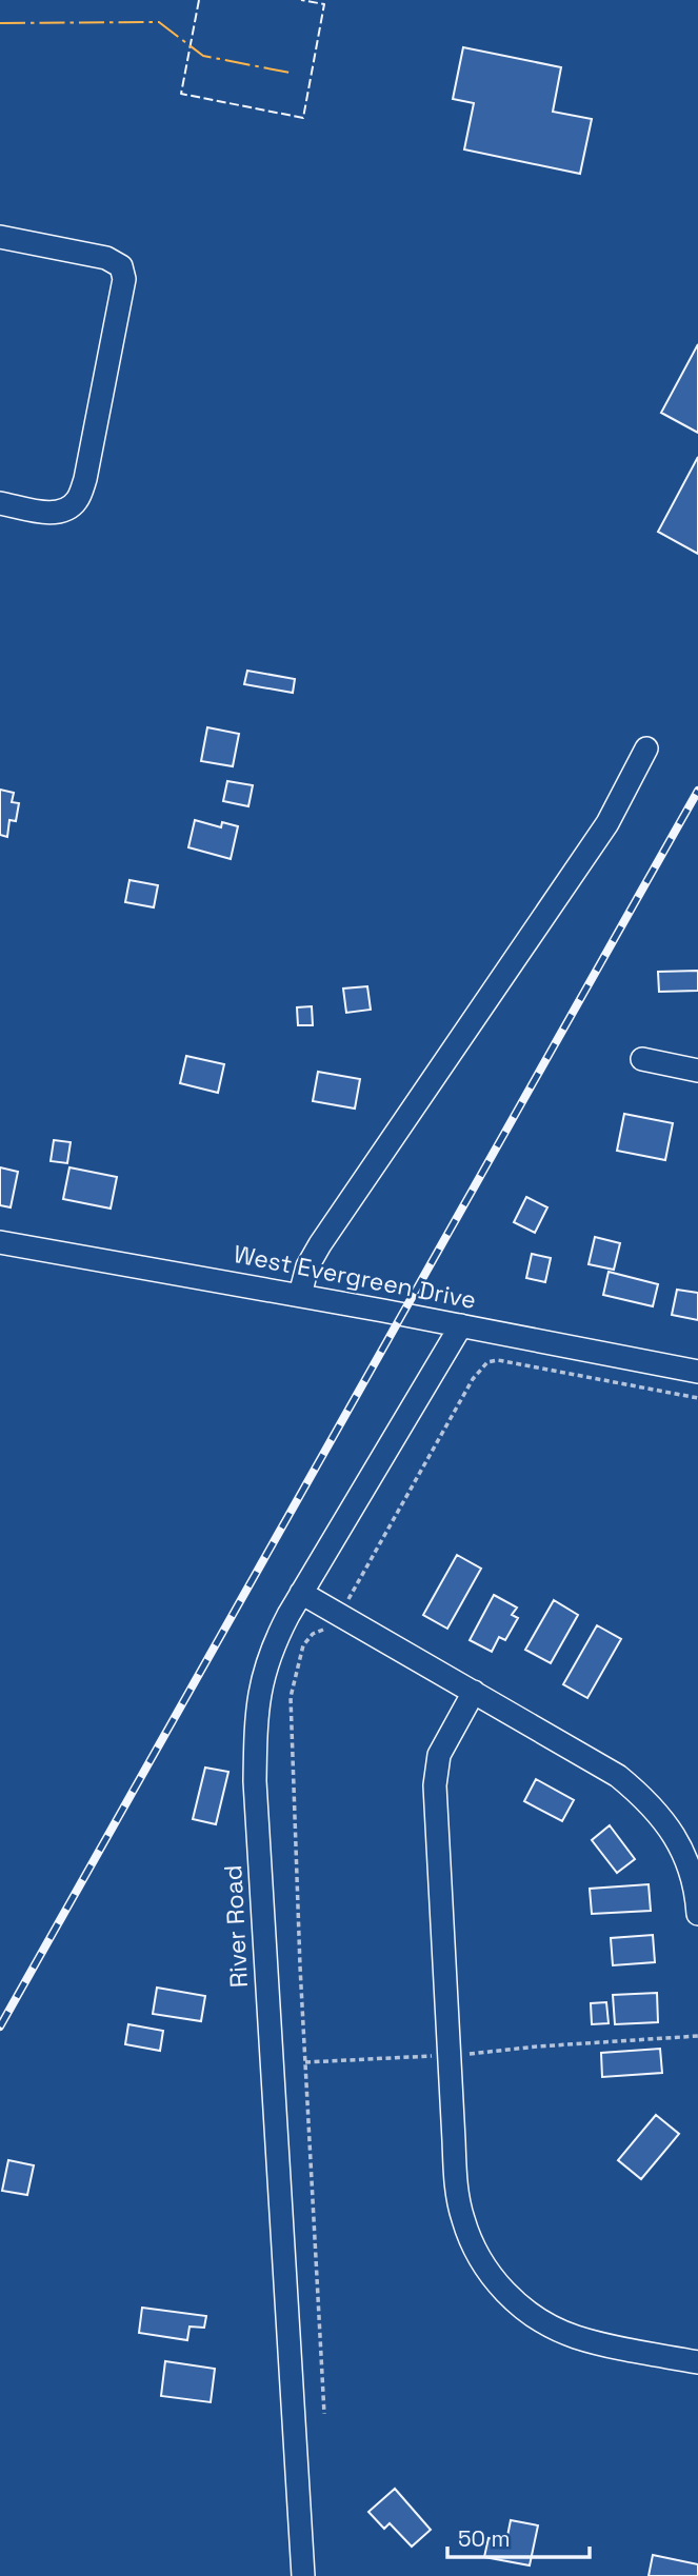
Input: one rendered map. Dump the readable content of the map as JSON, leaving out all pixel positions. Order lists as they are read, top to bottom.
{
  "streets": {
    "street": ["West Evergreen Drive", "River Road"]
  },
  "crossings": [
    ["West Evergreen Drive", "River Road"]
  ],
  "scale_bar": "50 m"
}
